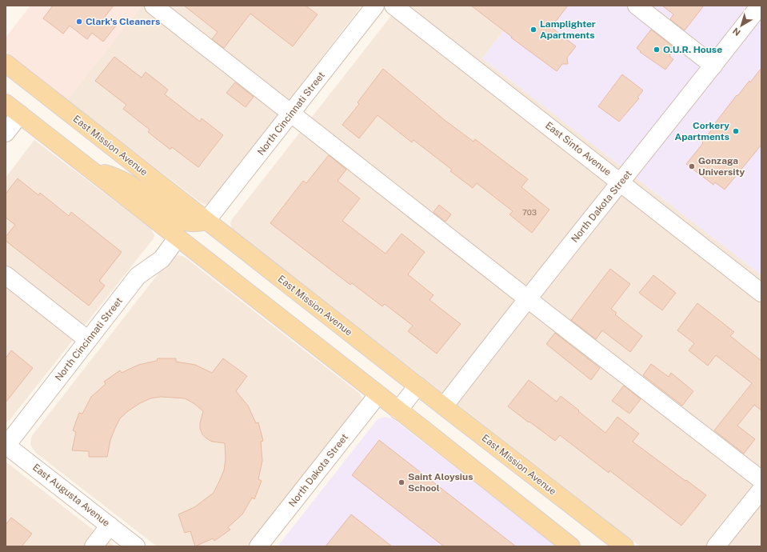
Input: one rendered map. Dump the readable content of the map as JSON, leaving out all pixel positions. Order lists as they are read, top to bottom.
{
  "streets": {
    "main road": ["East Mission Avenue"],
    "street": [
      "North Cincinnati Street",
      "East Sinto Avenue",
      "North Dakota Street",
      "East Augusta Avenue"
    ]
  },
  "crossings": [
    ["North Cincinnati Street", "East Mission Avenue"],
    ["North Cincinnati Street", "East Augusta Avenue"],
    ["East Mission Avenue", "North Dakota Street"],
    ["East Sinto Avenue", "North Dakota Street"]
  ],
  "places": [
    "Clark's Cleaners",
    "Lamplighter Apartments",
    "O.U.R. House",
    "Corkery Apartments",
    "Gonzaga University",
    "Saint Aloysius School"
  ],
  "house_numbers": ["703"],
  "north": "bottom left"
}
